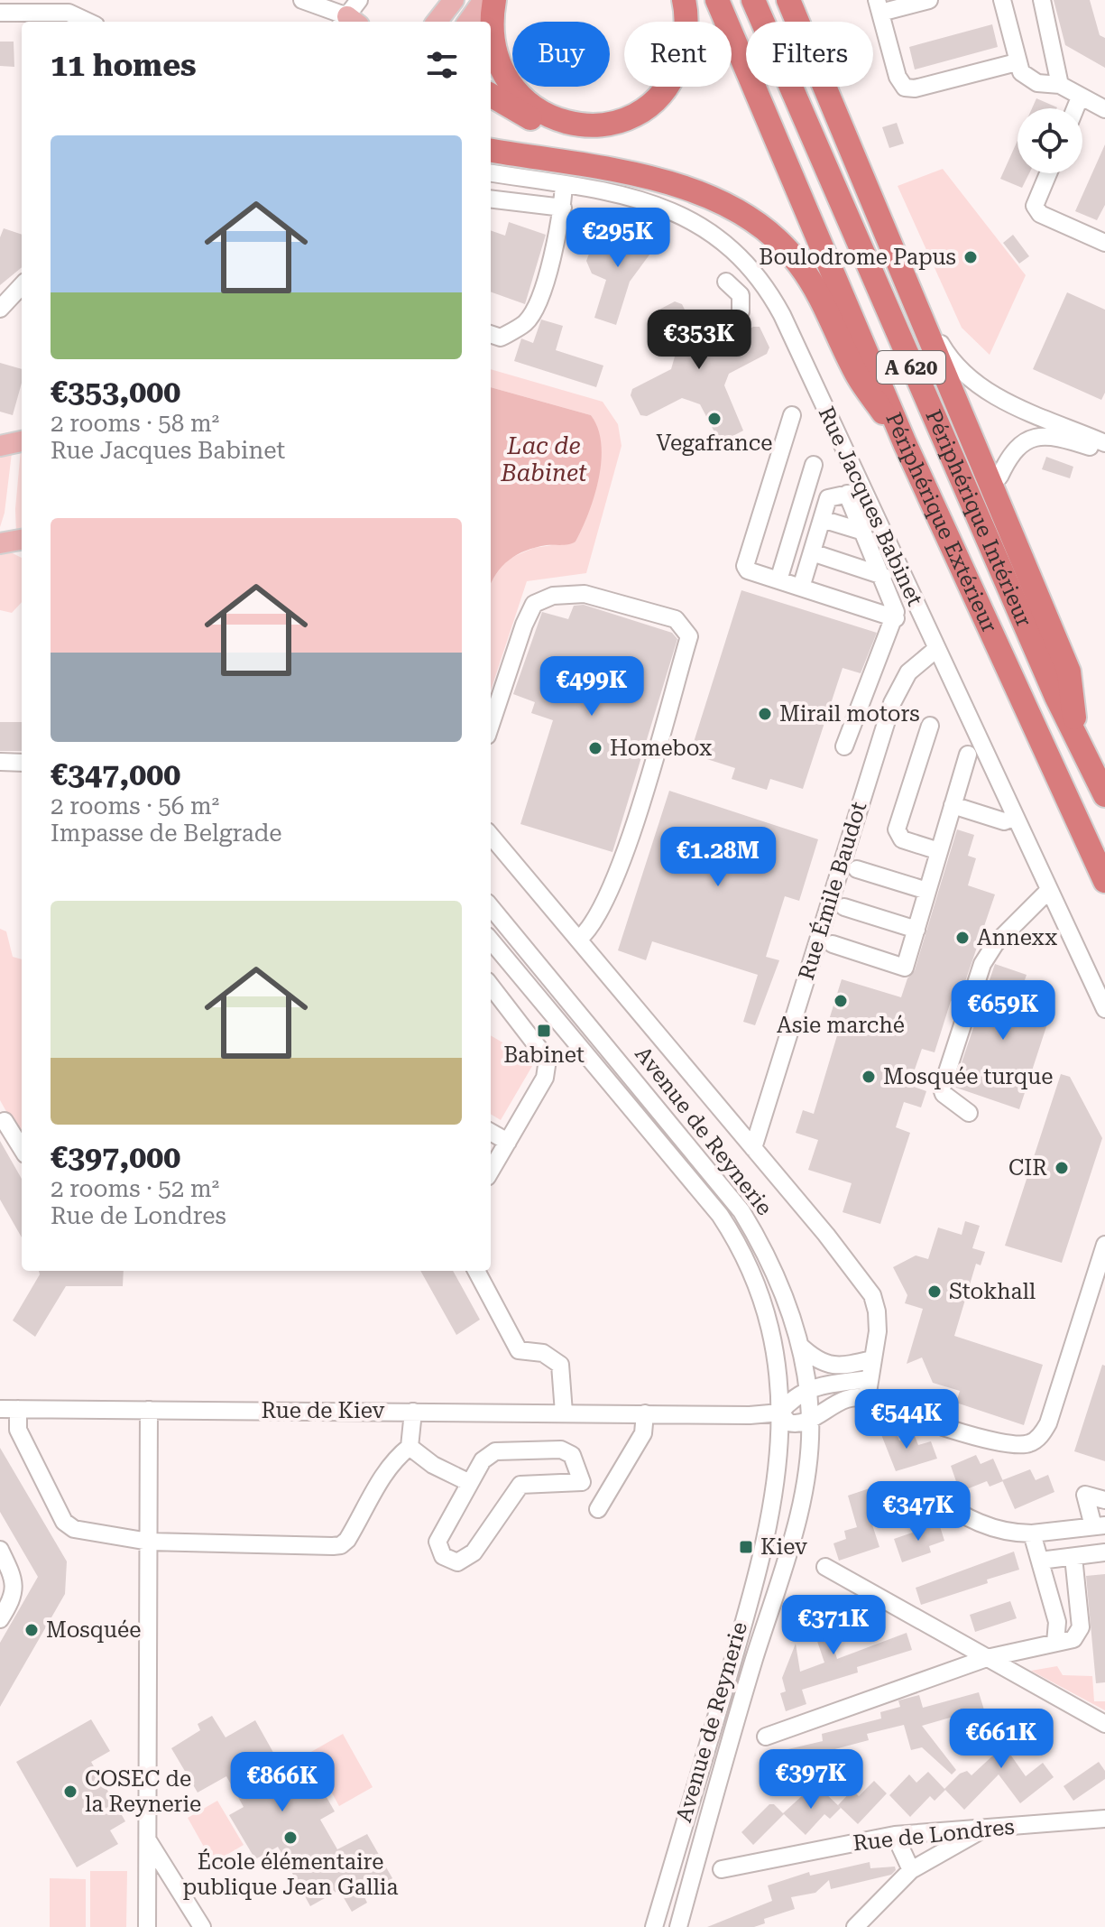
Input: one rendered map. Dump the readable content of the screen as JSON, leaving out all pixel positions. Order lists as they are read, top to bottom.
{
  "streets": {
    "highway": ["A 620", "Périphérique Intérieur", "Périphérique Extérieur"],
    "street": [
      "Rue Jacques Babinet",
      "Rue Émile Baudot",
      "Avenue de Reynerie",
      "Rue de Kiev",
      "Rue de Londres"
    ]
  },
  "crossings": [
    ["Rue Jacques Babinet", "Rue Émile Baudot"],
    ["Avenue de Reynerie", "Rue de Kiev"]
  ],
  "water": ["Lac de Babinet"],
  "places": {
    "other": [
      "Boulodrome Papus",
      "Vegafrance",
      "Mirail motors",
      "Homebox",
      "Annexx",
      "Asie marché",
      "Mosquée turque",
      "CIR",
      "Stokhall",
      "Mosquée",
      "COSEC de la Reynerie",
      "École élémentaire publique Jean Gallia"
    ],
    "transit": ["Babinet", "Kiev"]
  },
  "page": {
    "chip": ["Buy", "Rent", "Filters"],
    "heading": "11 homes",
    "list": [
      {
        "name": "€353,000",
        "note": "2 rooms · 58 m² · Rue Jacques Babinet"
      },
      {
        "name": "€347,000",
        "note": "2 rooms · 56 m² · Impasse de Belgrade"
      },
      {
        "name": "€397,000",
        "note": "2 rooms · 52 m² · Rue de Londres"
      }
    ],
    "price": [
      "€295K",
      "€353K",
      "€499K",
      "€1.28M",
      "€659K",
      "€544K",
      "€347K",
      "€371K",
      "€661K",
      "€397K",
      "€866K"
    ]
  }
}
